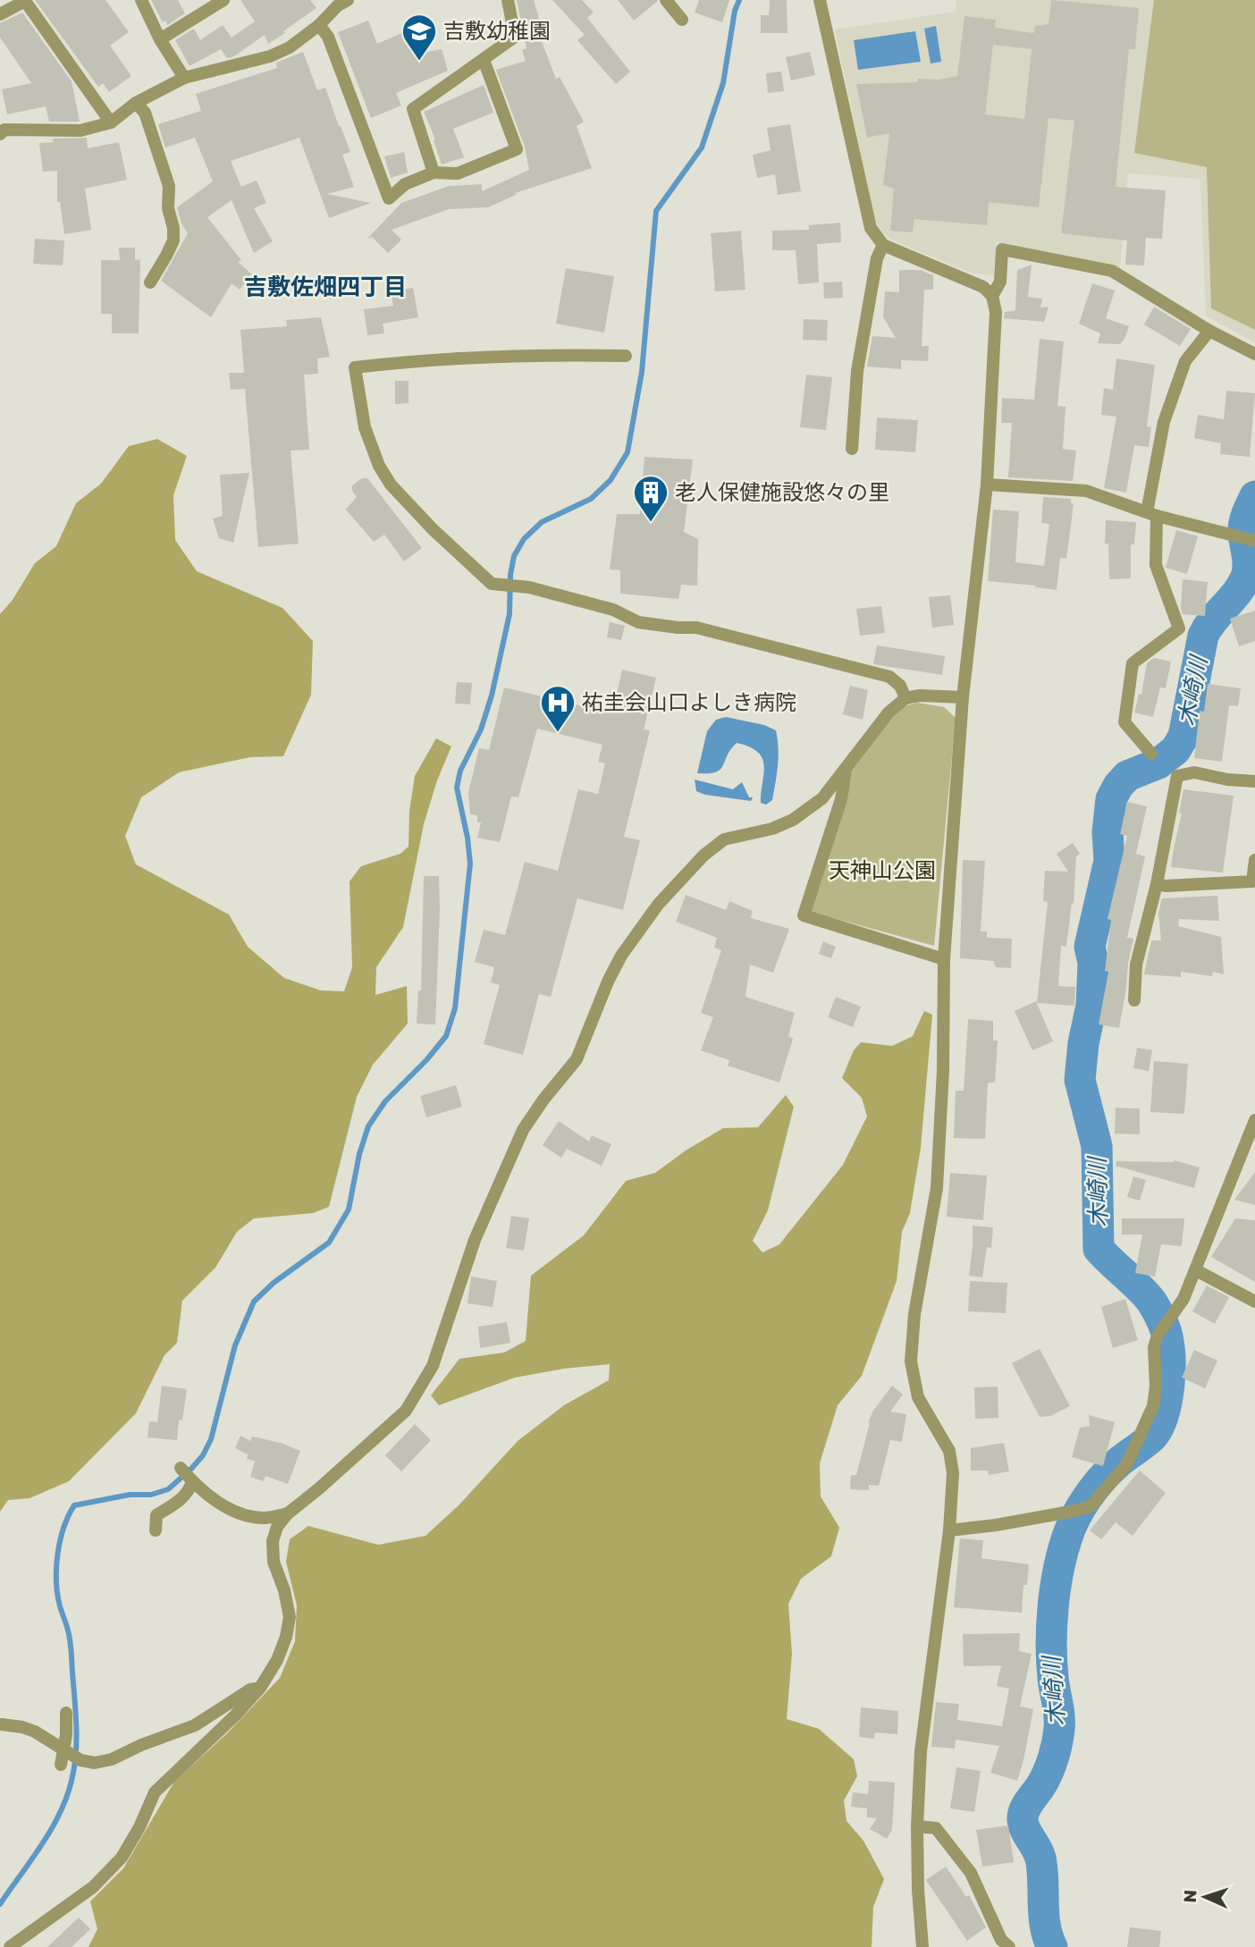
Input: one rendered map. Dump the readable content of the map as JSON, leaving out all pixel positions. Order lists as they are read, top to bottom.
{
  "districts": ["吉敷佐畑四丁目"],
  "water": ["木崎川"],
  "parks": ["天神山公園"],
  "places": {
    "school or university": ["吉敷幼稚園"],
    "building": ["老人保健施設悠々の里"],
    "hospital": ["祐圭会山口よしき病院"]
  },
  "north": "left"
}
